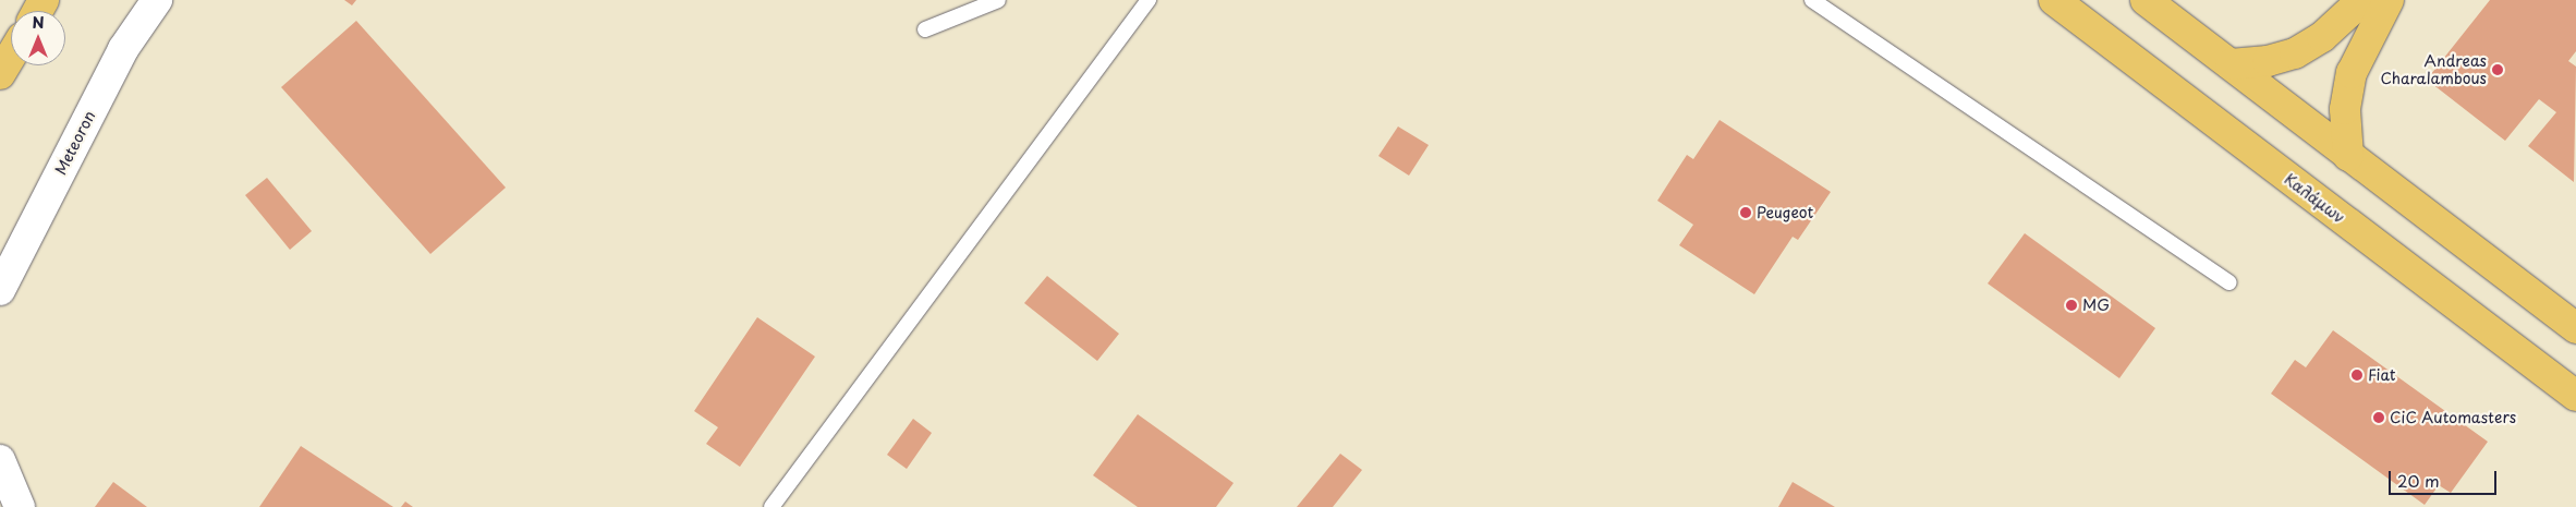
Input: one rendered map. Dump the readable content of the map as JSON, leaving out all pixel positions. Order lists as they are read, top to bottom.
{
  "streets": {
    "main road": ["Καλάμων"],
    "street": ["Meteoron"]
  },
  "places": [
    "Andreas Charalambous",
    "Peugeot",
    "MG",
    "Fiat",
    "CiC Automasters"
  ],
  "scale_bar": "20 m",
  "north": "top"
}
